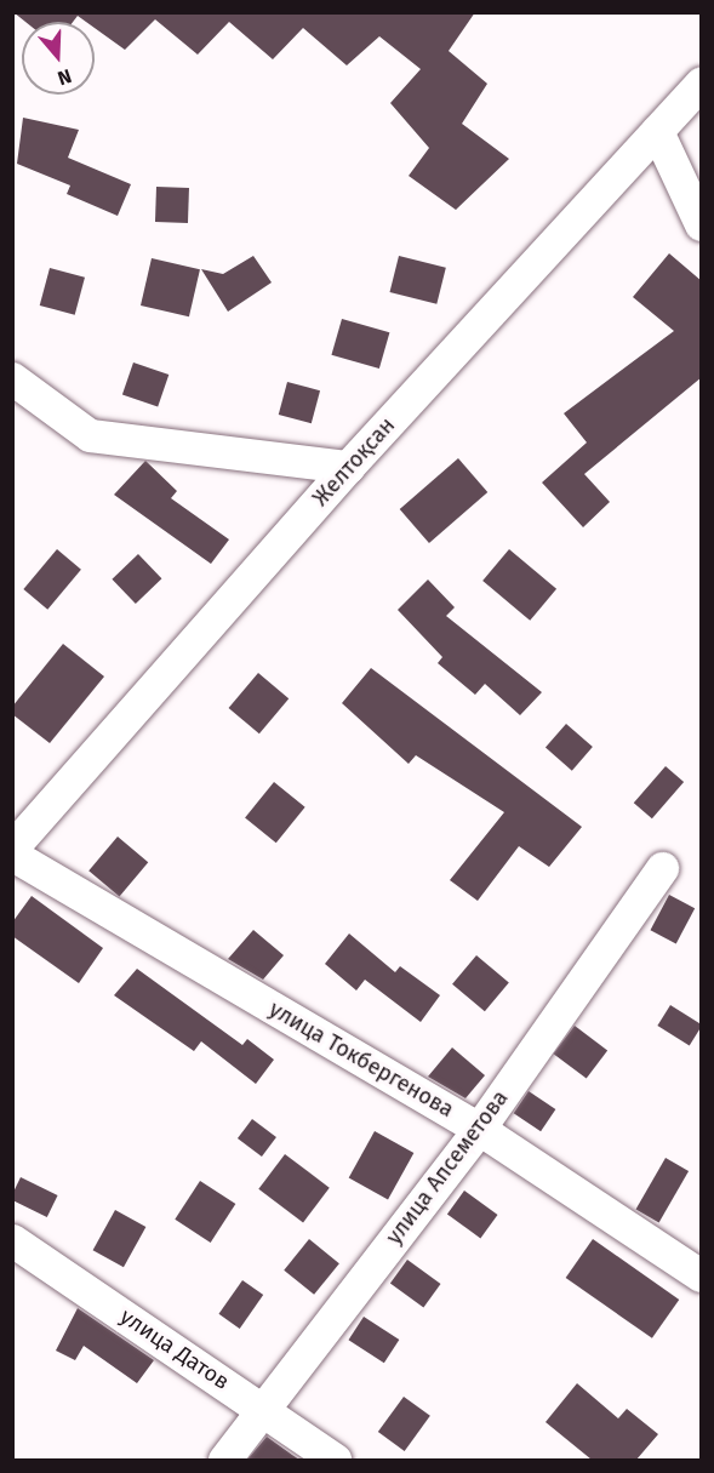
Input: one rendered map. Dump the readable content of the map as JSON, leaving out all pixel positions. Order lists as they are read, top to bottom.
{
  "streets": {
    "street": [
      "Желтоқсан",
      "улица Токбергенова",
      "улица Апсеметова",
      "улица Датов"
    ]
  },
  "crossings": [
    ["улица Токбергенова", "улица Апсеметова"],
    ["улица Апсеметова", "улица Датов"]
  ],
  "north": "bottom"
}
